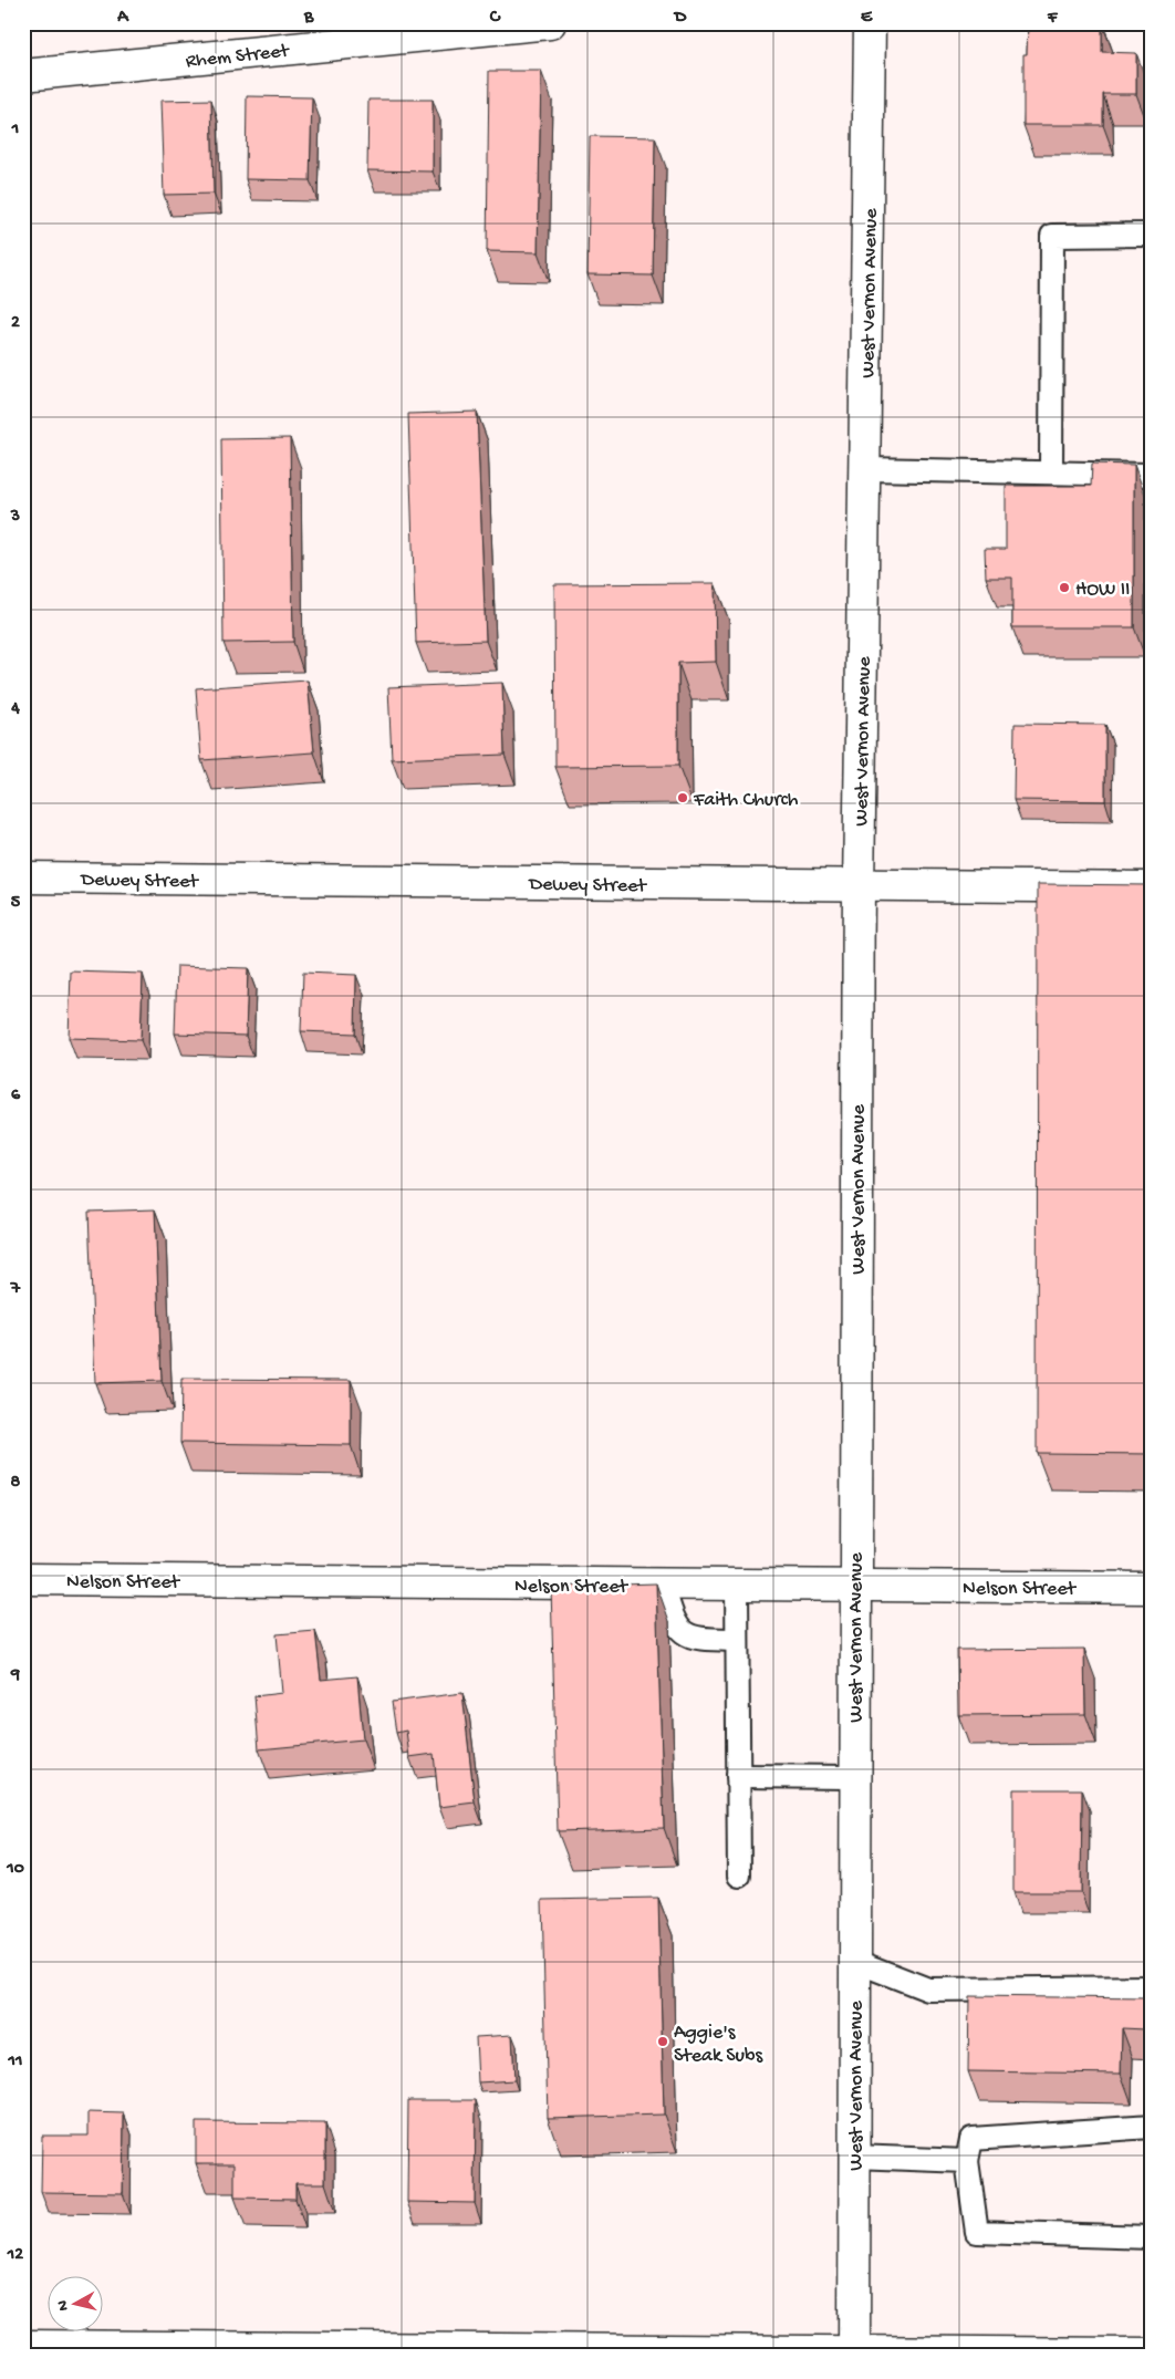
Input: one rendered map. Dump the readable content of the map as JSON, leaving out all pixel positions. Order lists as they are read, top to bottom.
{
  "streets": {
    "street": [
      "Rhem Street",
      "West Vernon Avenue",
      "Dewey Street",
      "Nelson Street"
    ]
  },
  "crossings": [
    ["West Vernon Avenue", "Dewey Street"],
    ["West Vernon Avenue", "Nelson Street"]
  ],
  "places": ["HOW II", "Faith Church", "Aggie's Steak Subs"],
  "north": "left",
  "grid": {
    "columns": [
      "A",
      "B",
      "C",
      "D",
      "E",
      "F"
    ],
    "rows": [
      "1",
      "2",
      "3",
      "4",
      "5",
      "6",
      "7",
      "8",
      "9",
      "10",
      "11",
      "12"
    ]
  }
}
